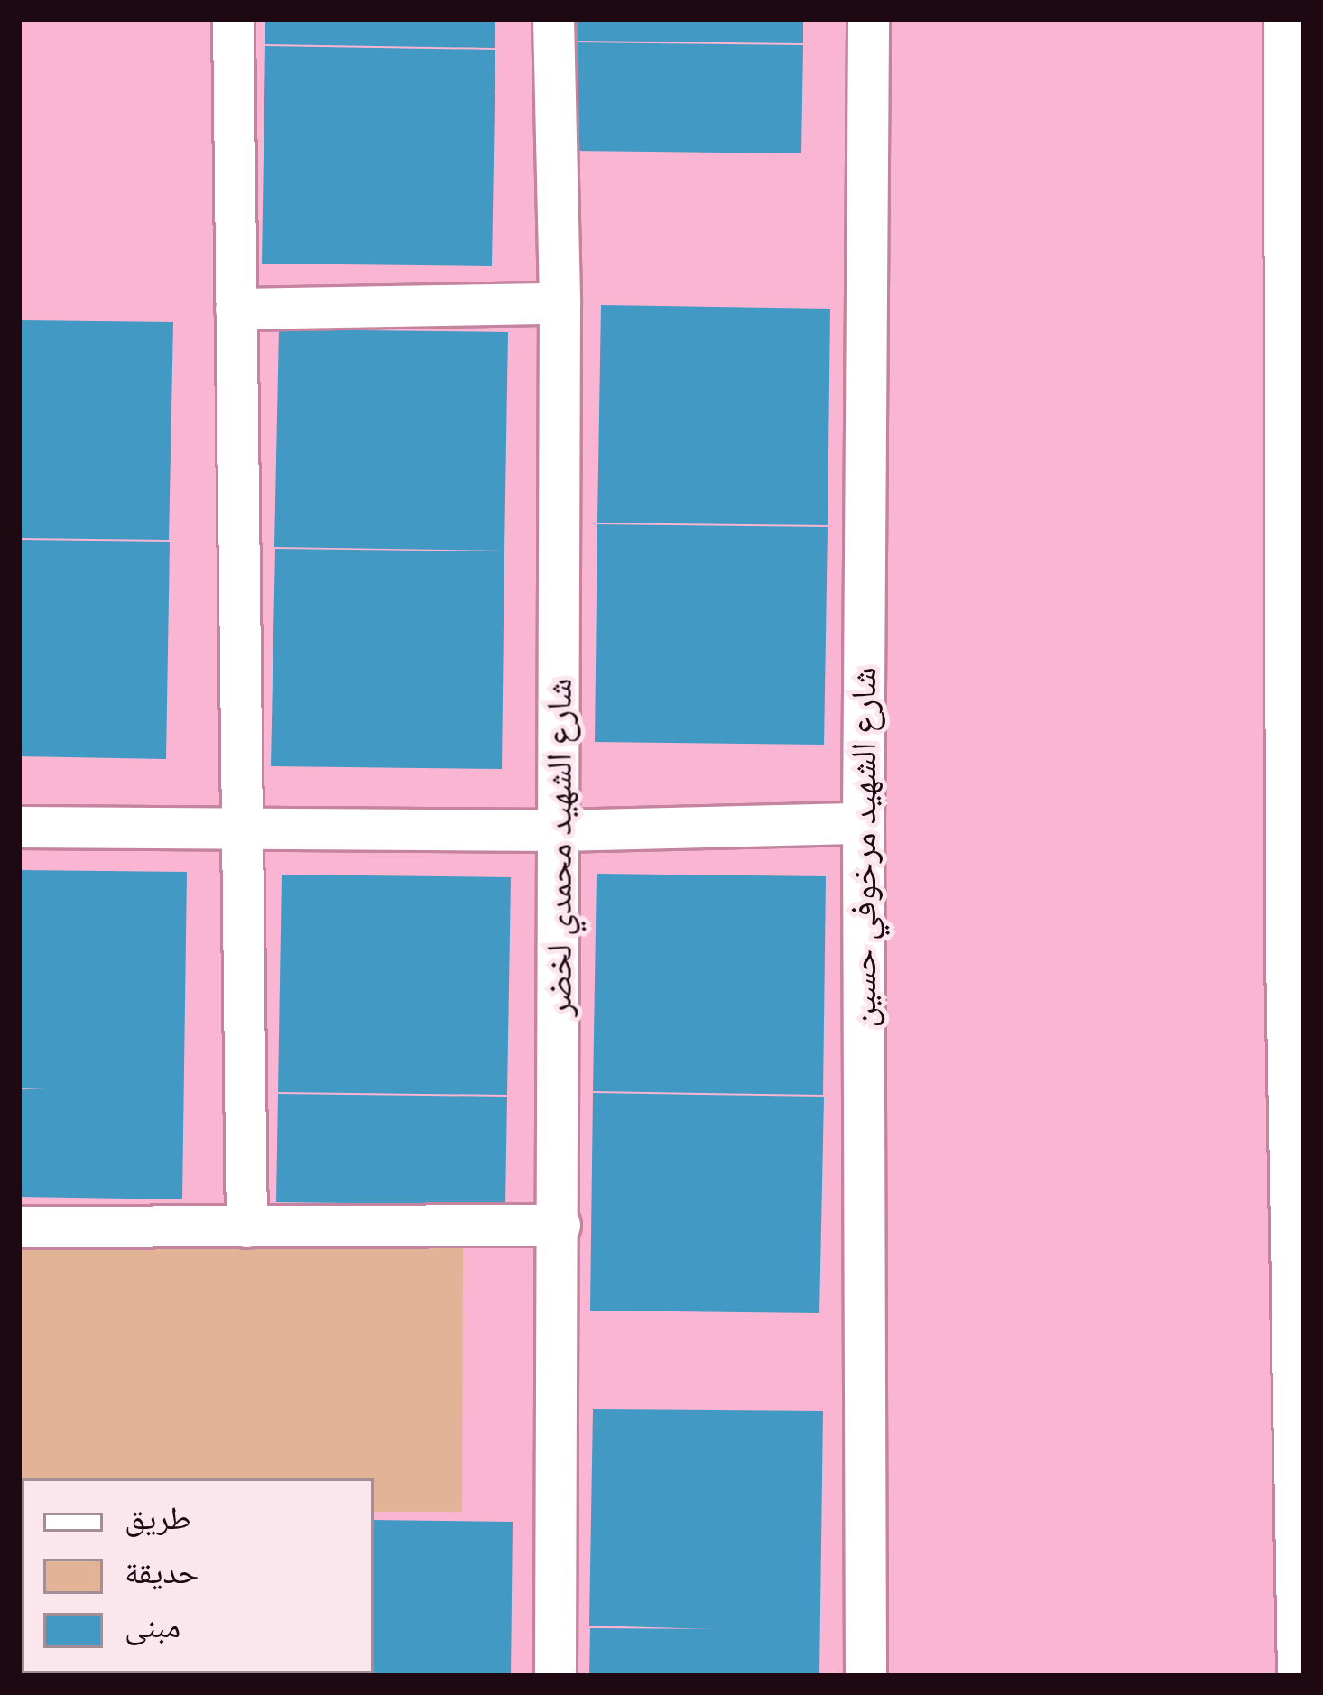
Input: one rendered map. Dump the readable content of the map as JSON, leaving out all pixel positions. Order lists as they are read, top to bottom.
{
  "streets": {
    "street": ["شارع الشهيد محمدي لخضر", "شارع الشهيد مرخوفي حسين"]
  },
  "legend": ["طريق", "حديقة", "مبنى"]
}
